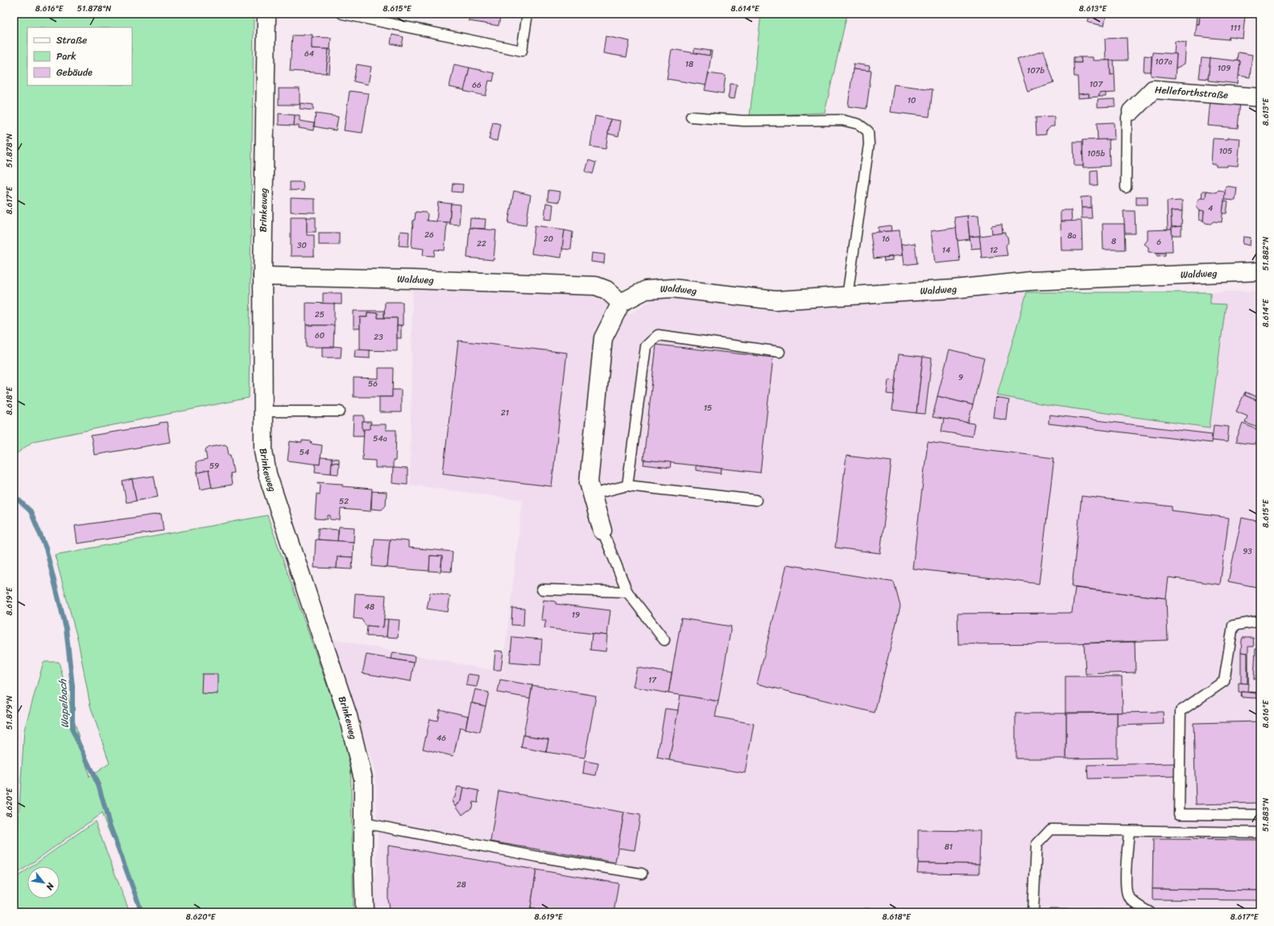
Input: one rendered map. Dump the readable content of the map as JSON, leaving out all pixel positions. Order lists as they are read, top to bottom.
{
  "streets": {
    "street": ["Helleforthstraße", "Brinkeweg", "Waldweg"]
  },
  "crossings": [
    ["Brinkeweg", "Waldweg"]
  ],
  "water": ["Wapelbach"],
  "house_numbers": [
    "111",
    "64",
    "107a",
    "18",
    "109",
    "107b",
    "107",
    "66",
    "10",
    "105",
    "105b",
    "4",
    "26",
    "8a",
    "20",
    "16",
    "8",
    "6",
    "22",
    "30",
    "14",
    "12",
    "25",
    "60",
    "23",
    "9",
    "56",
    "15",
    "21",
    "54a",
    "54",
    "59",
    "52",
    "93",
    "48",
    "19",
    "17",
    "46",
    "81",
    "28"
  ],
  "legend": ["Straße", "Park", "Gebäude"],
  "north": "bottom right",
  "coordinates": [
    "8.616°E",
    "51.878°N",
    "8.615°E",
    "8.614°E",
    "8.613°E",
    "8.617°E",
    "51.882°N",
    "8.618°E",
    "8.619°E",
    "51.879°N",
    "8.620°E",
    "51.883°N"
  ]
}
